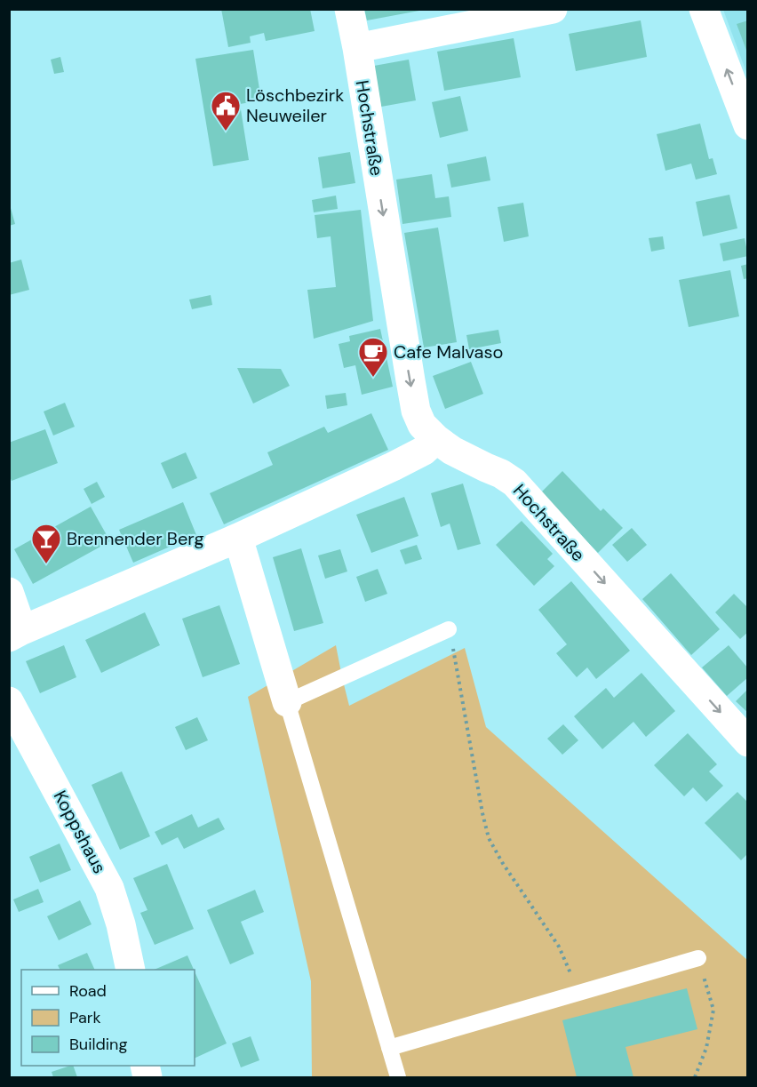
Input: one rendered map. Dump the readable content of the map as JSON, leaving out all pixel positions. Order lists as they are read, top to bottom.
{
  "streets": {
    "street": ["Hochstraße", "Koppshaus"]
  },
  "one_way": ["Hochstraße"],
  "places": {
    "public building": ["Löschbezirk Neuweiler"],
    "cafe": ["Cafe Malvaso"],
    "bar": ["Brennender Berg"]
  },
  "legend": ["Road", "Park", "Building"]
}
